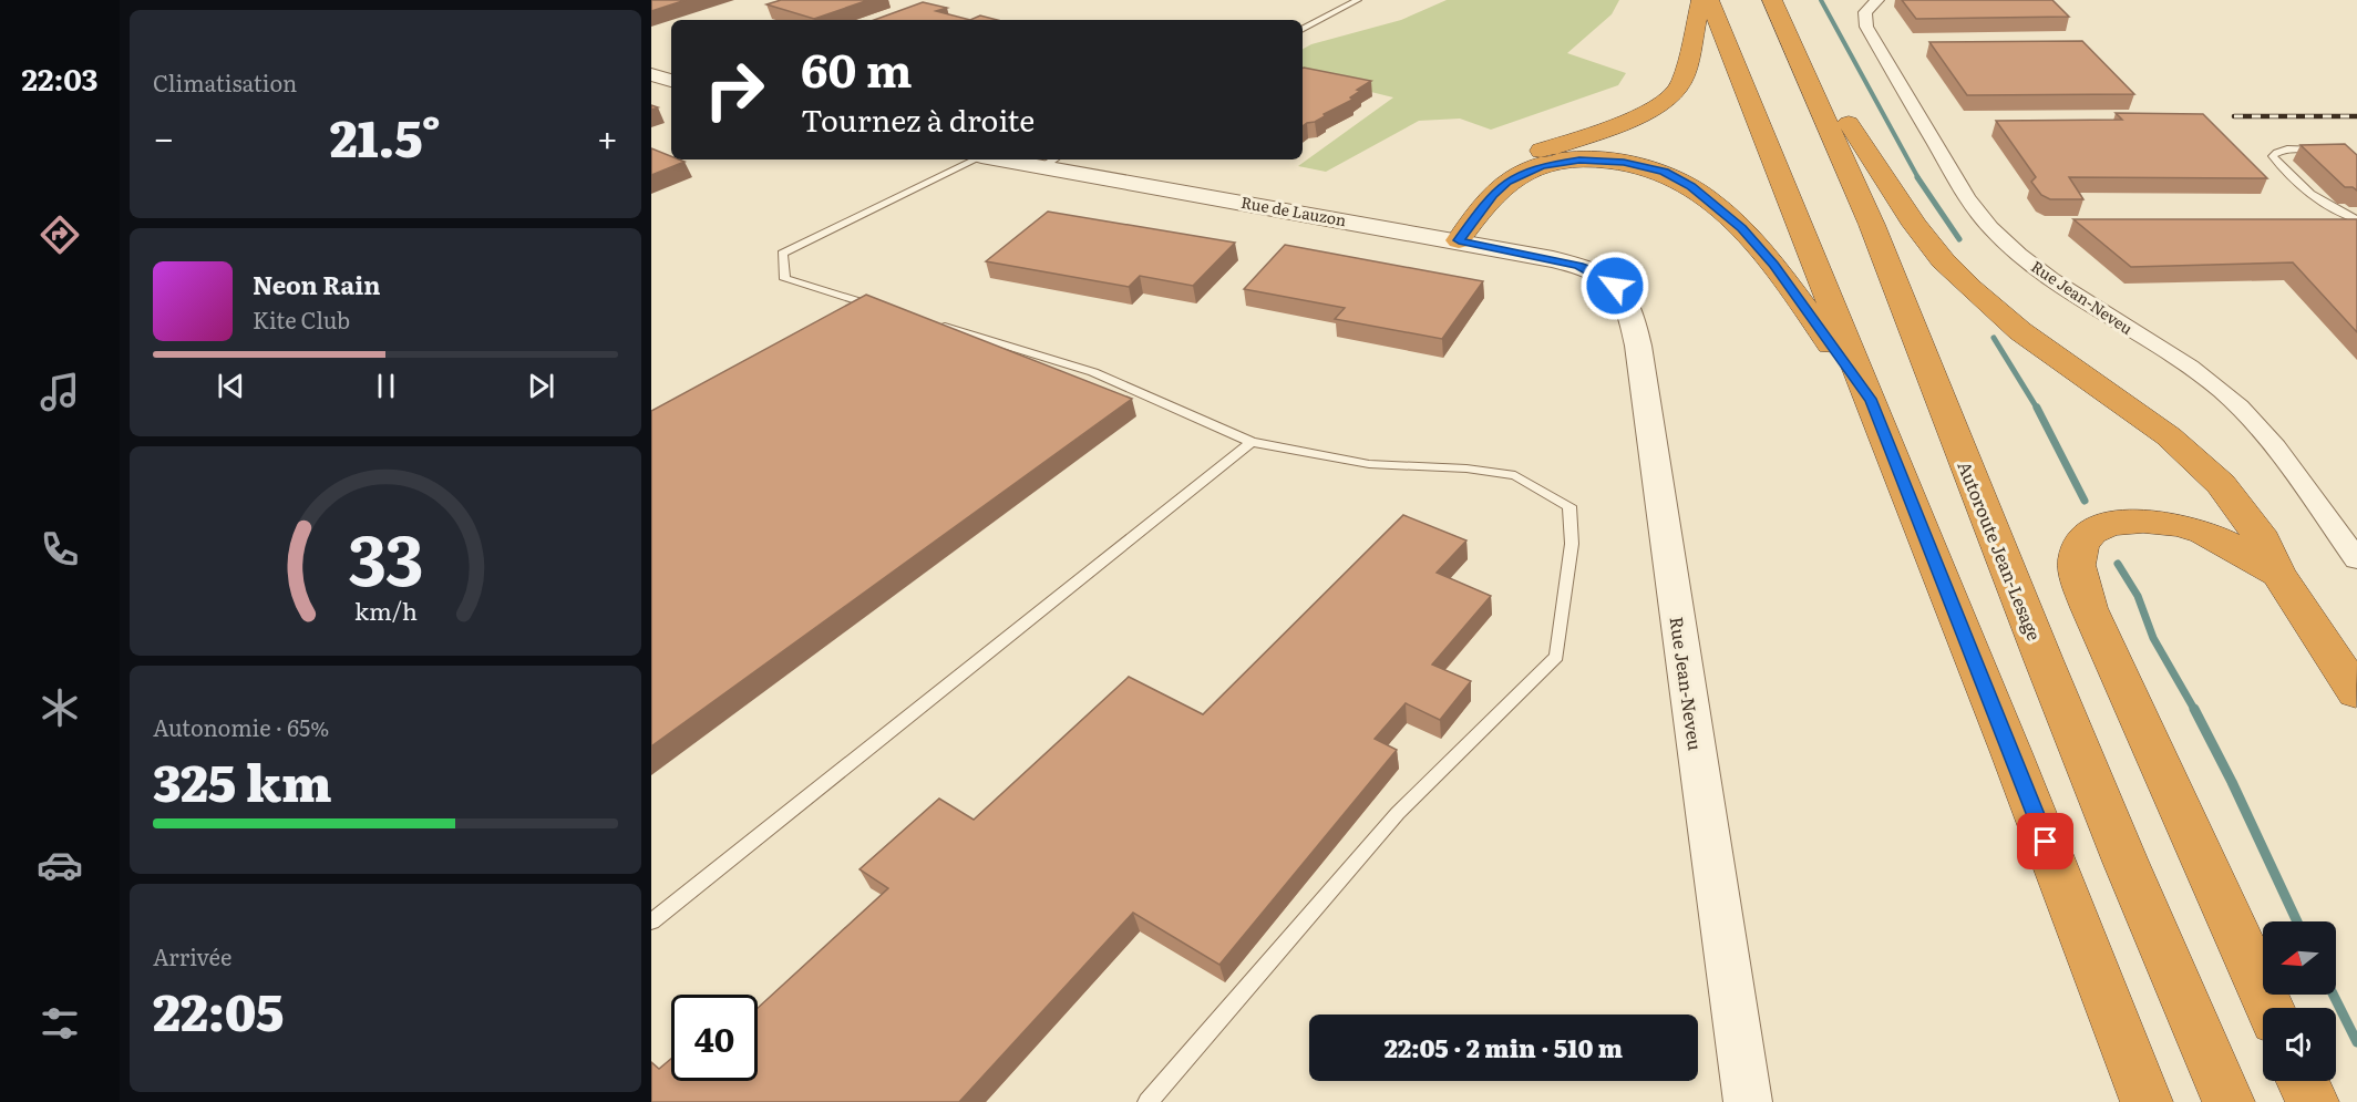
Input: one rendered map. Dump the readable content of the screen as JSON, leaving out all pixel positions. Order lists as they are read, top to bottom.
{
  "streets": {
    "highway": ["Autoroute Jean-Lesage"],
    "street": ["Rue de Lauzon", "Rue Jean-Neveu"]
  },
  "crossings": [
    ["Rue de Lauzon", "Rue Jean-Neveu"]
  ],
  "north": "left",
  "page": {
    "tabs": "22:03",
    "tile": [
      "Climatisation",
      ["Autonomie · 65%", "325 km"],
      ["Arrivée", "22:05"]
    ],
    "turn": ["60 m", "Tournez à droite"],
    "heat": ["−", "21.5°", "+"],
    "song": ["Neon Rain", "Kite Club"],
    "limit": "40",
    "trip": "22:05 · 2 min · 510 m",
    "gauge": ["33", "km/h"]
  }
}
